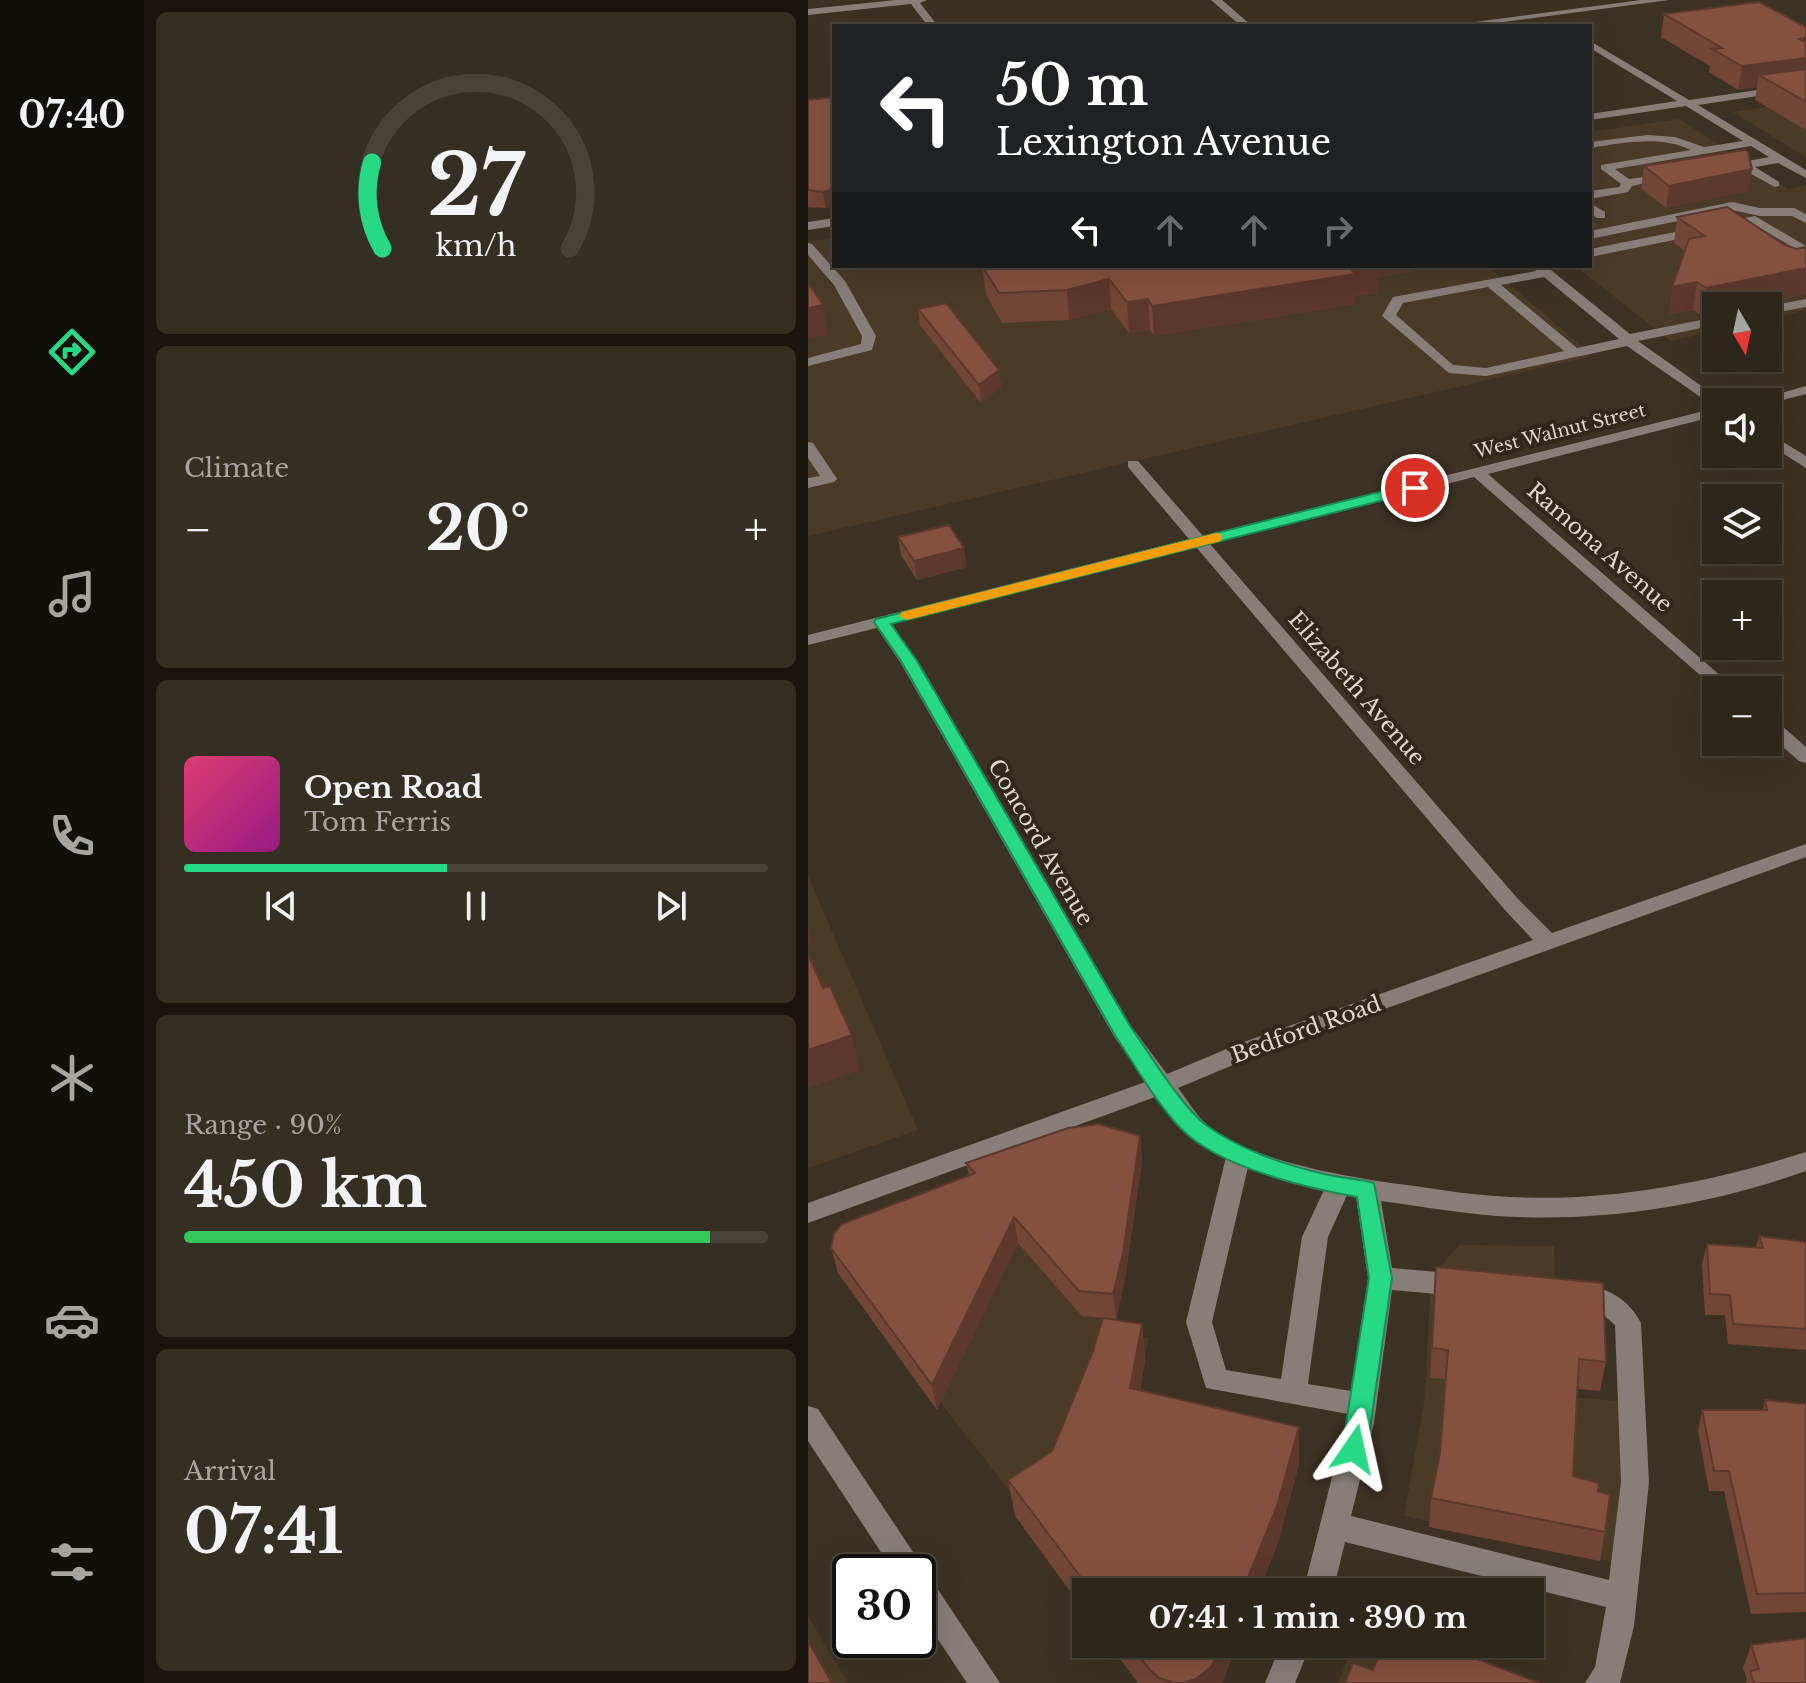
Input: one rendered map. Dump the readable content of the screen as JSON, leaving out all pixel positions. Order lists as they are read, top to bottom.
{
  "streets": {
    "street": [
      "West Walnut Street",
      "Ramona Avenue",
      "Elizabeth Avenue",
      "Concord Avenue",
      "Bedford Road"
    ]
  },
  "crossings": [
    ["West Walnut Street", "Ramona Avenue"],
    ["West Walnut Street", "Elizabeth Avenue"],
    ["West Walnut Street", "Concord Avenue"],
    ["Elizabeth Avenue", "Bedford Road"],
    ["Concord Avenue", "Bedford Road"]
  ],
  "north": "bottom",
  "page": {
    "tabs": "07:40",
    "turn": ["50 m", "Lexington Avenue"],
    "map_buttons": ["+", "−"],
    "tile": [
      "Climate",
      ["Range · 90%", "450 km"],
      ["Arrival", "07:41"]
    ],
    "heat": ["−", "20°", "+"],
    "song": ["Open Road", "Tom Ferris"],
    "limit": "30",
    "trip": "07:41 · 1 min · 390 m",
    "gauge": ["27", "km/h"]
  }
}
